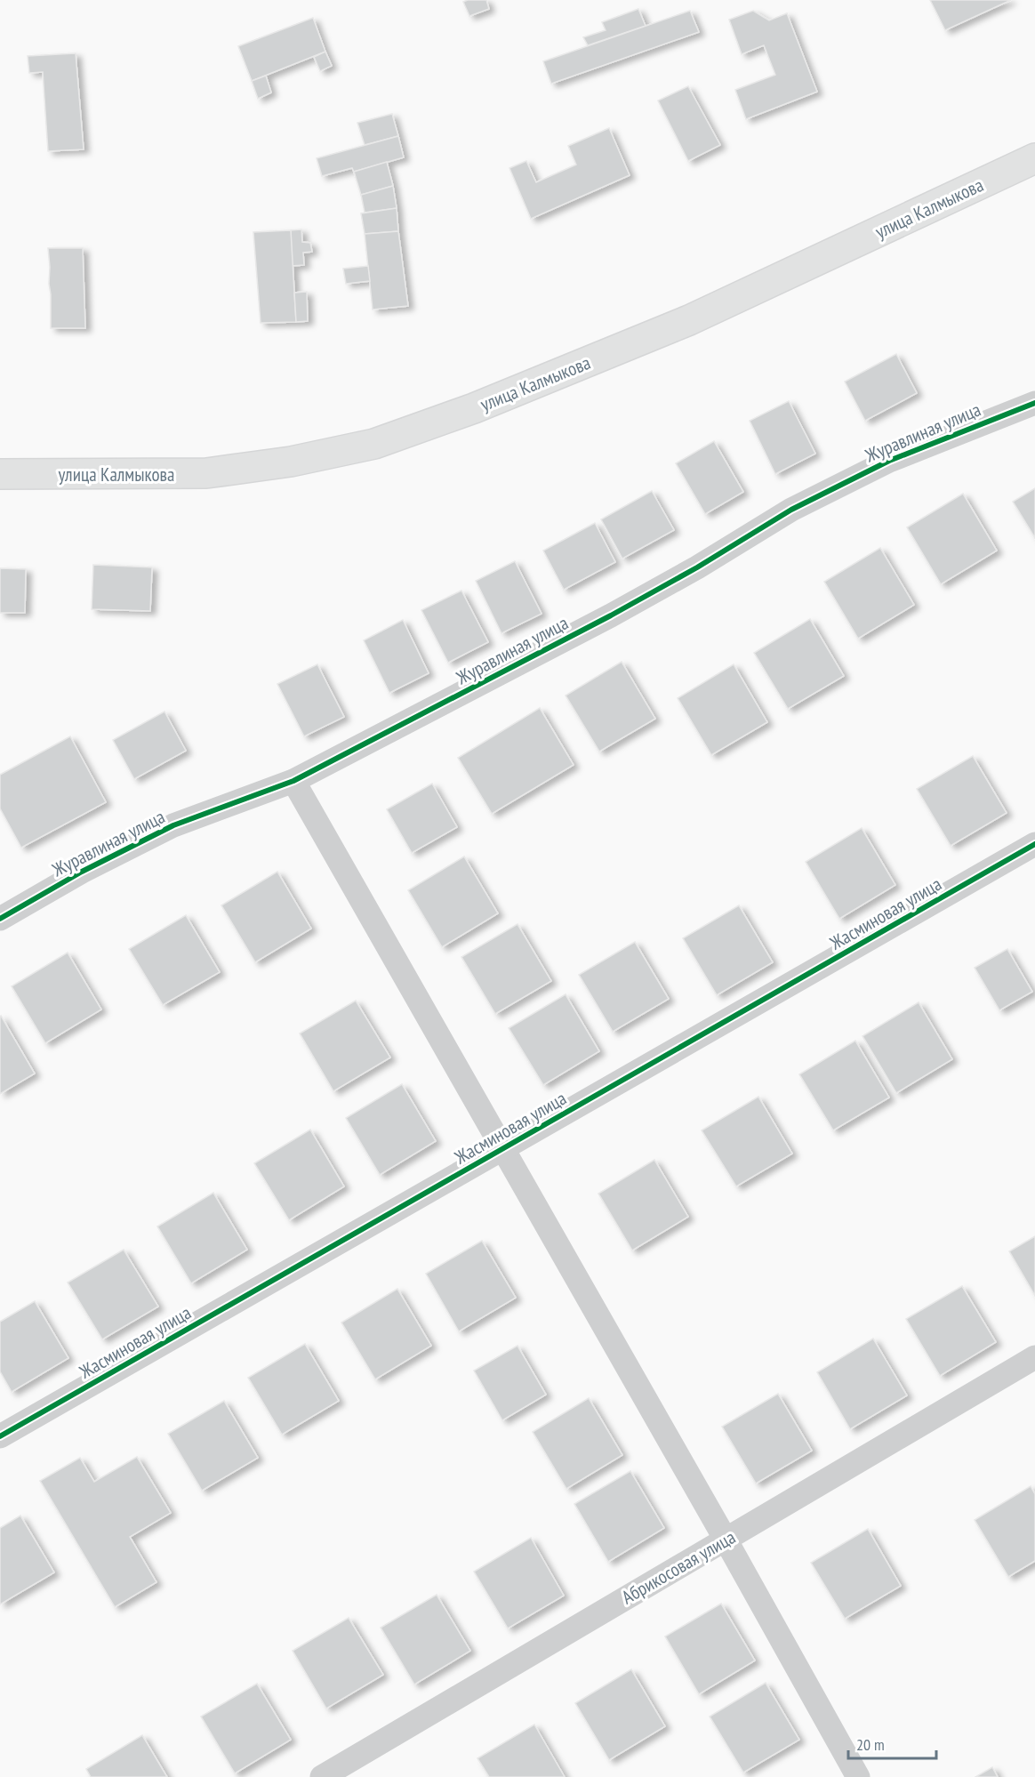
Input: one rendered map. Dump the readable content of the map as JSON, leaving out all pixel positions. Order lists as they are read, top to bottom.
{
  "streets": {
    "main road": ["улица Калмыкова"],
    "street": ["Журавлиная улица", "Жасминовая улица", "Абрикосовая улица"]
  },
  "scale_bar": "20 m"
}
